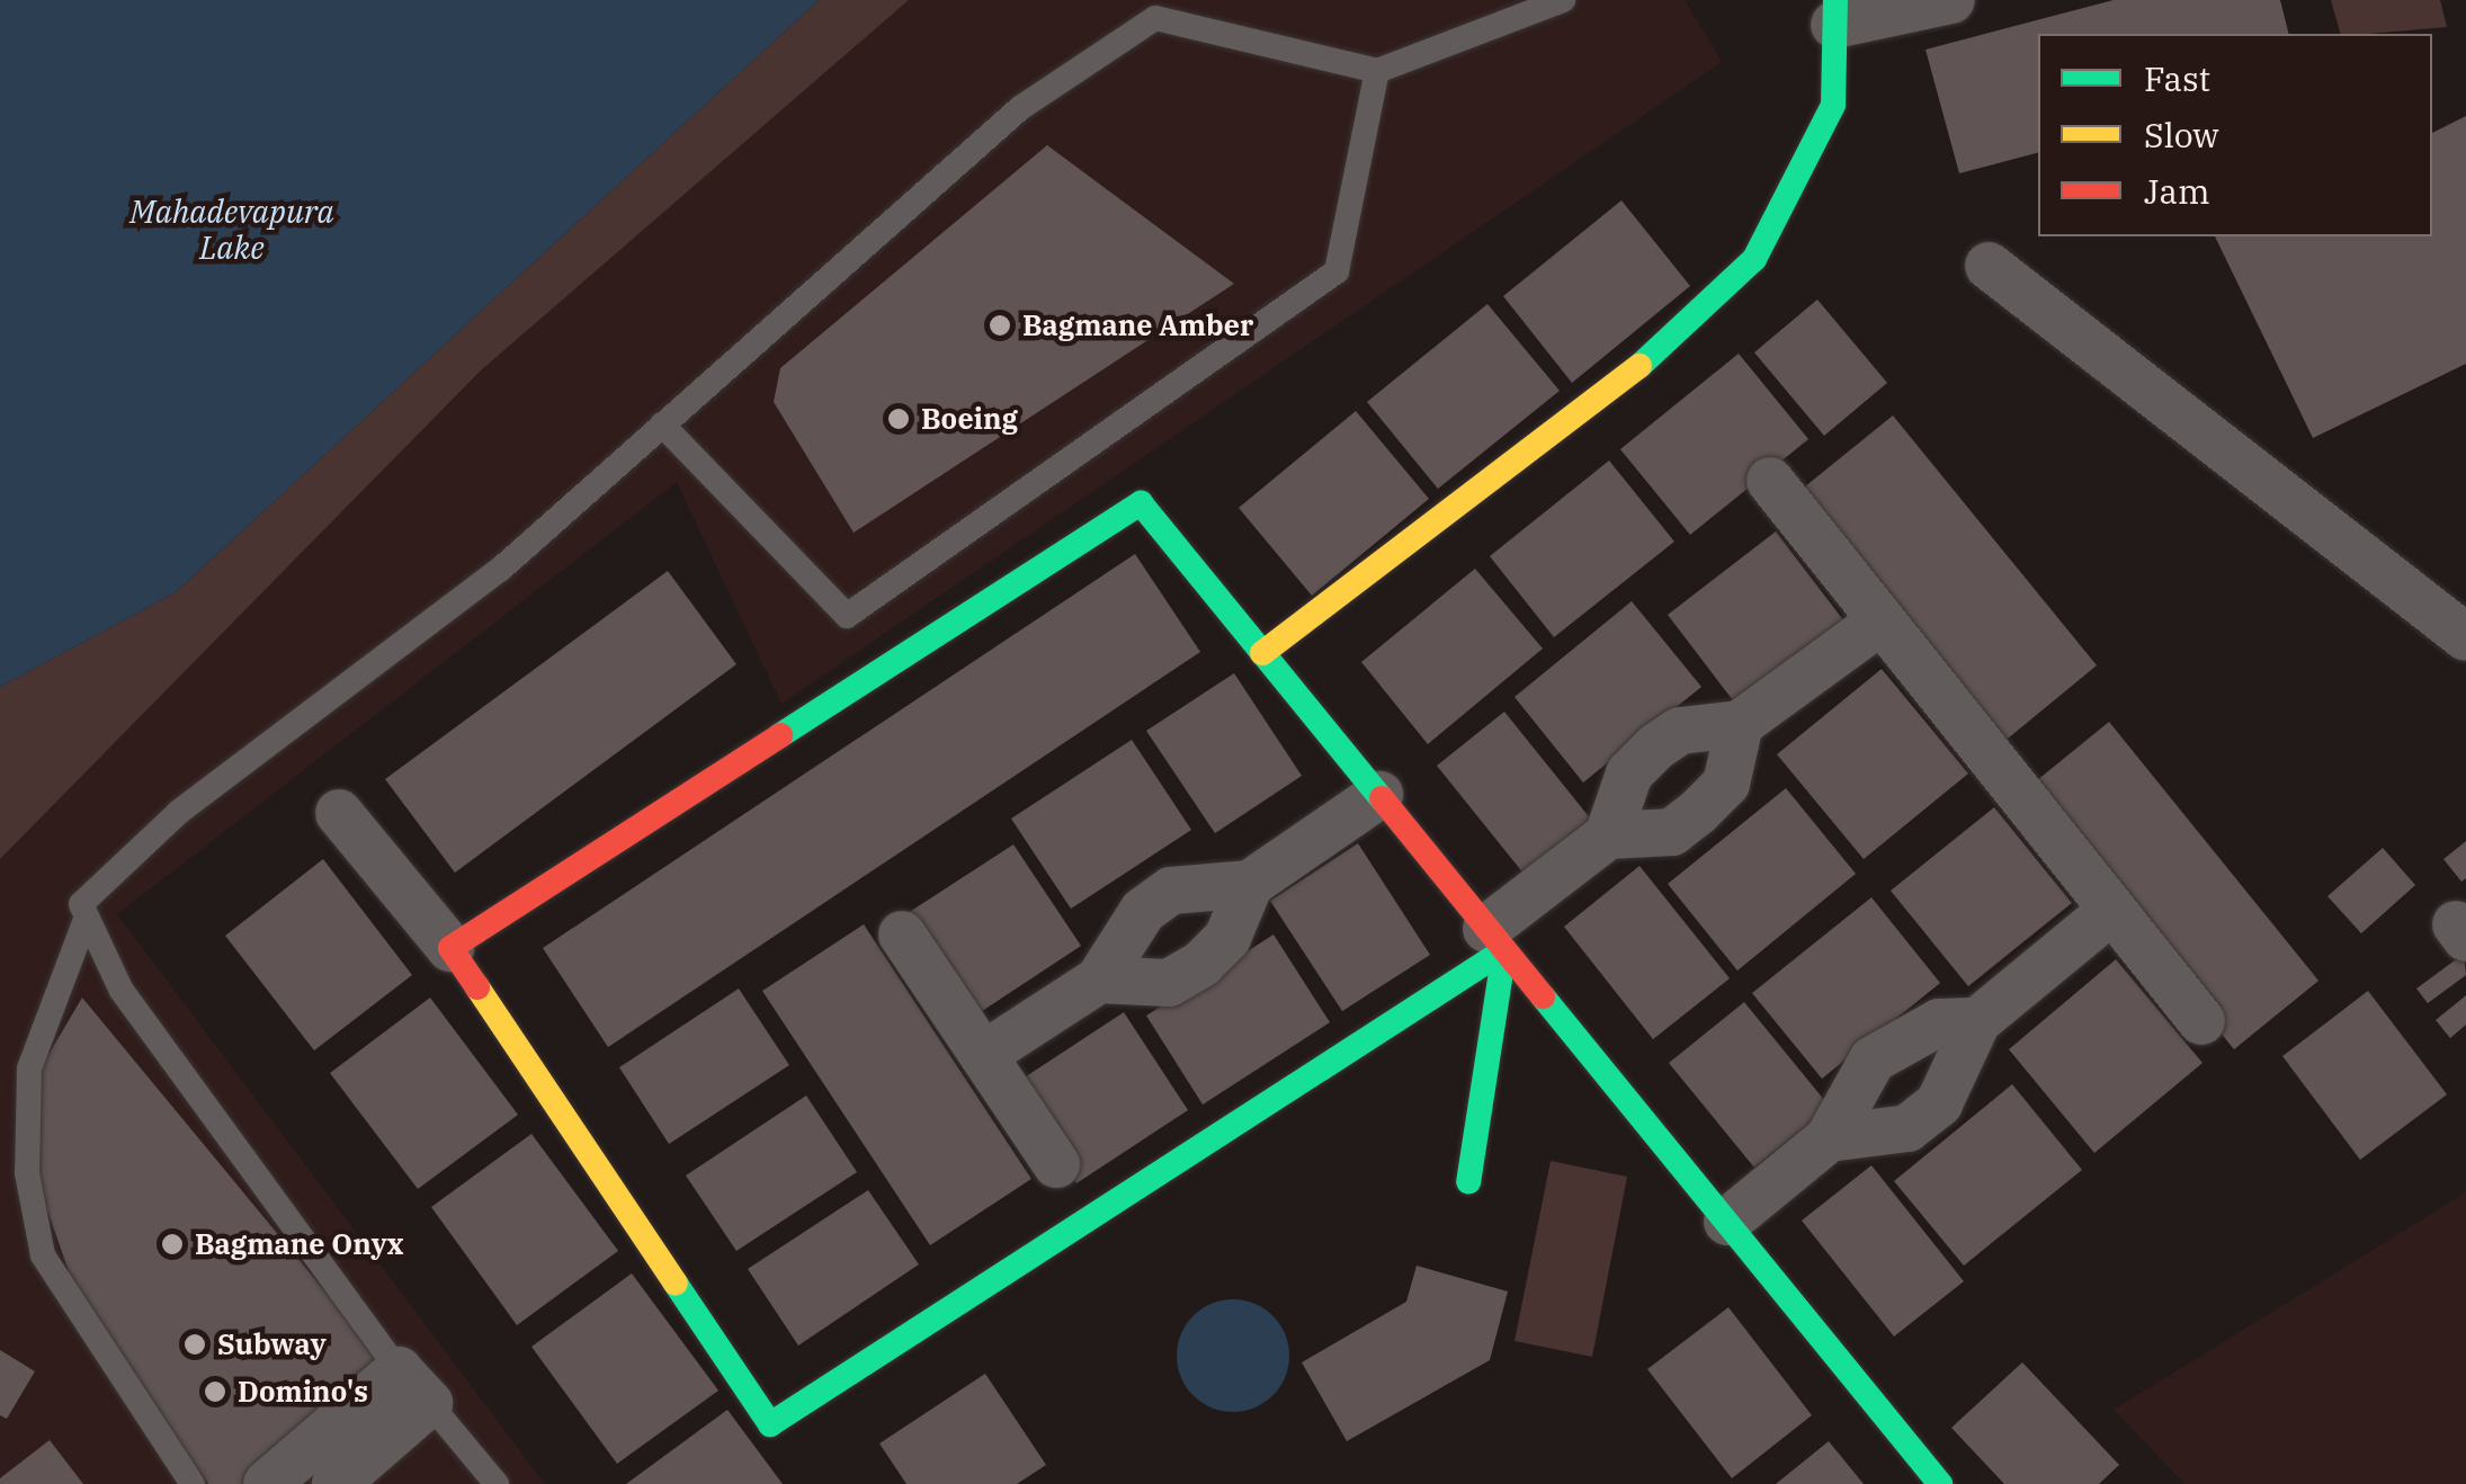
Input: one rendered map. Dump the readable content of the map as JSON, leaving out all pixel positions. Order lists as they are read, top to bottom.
{
  "water": ["Mahadevapura Lake"],
  "places": [
    "Bagmane Amber",
    "Boeing",
    "Bagmane Onyx",
    "Subway",
    "Domino's"
  ],
  "legend": ["Fast", "Slow", "Jam"]
}
